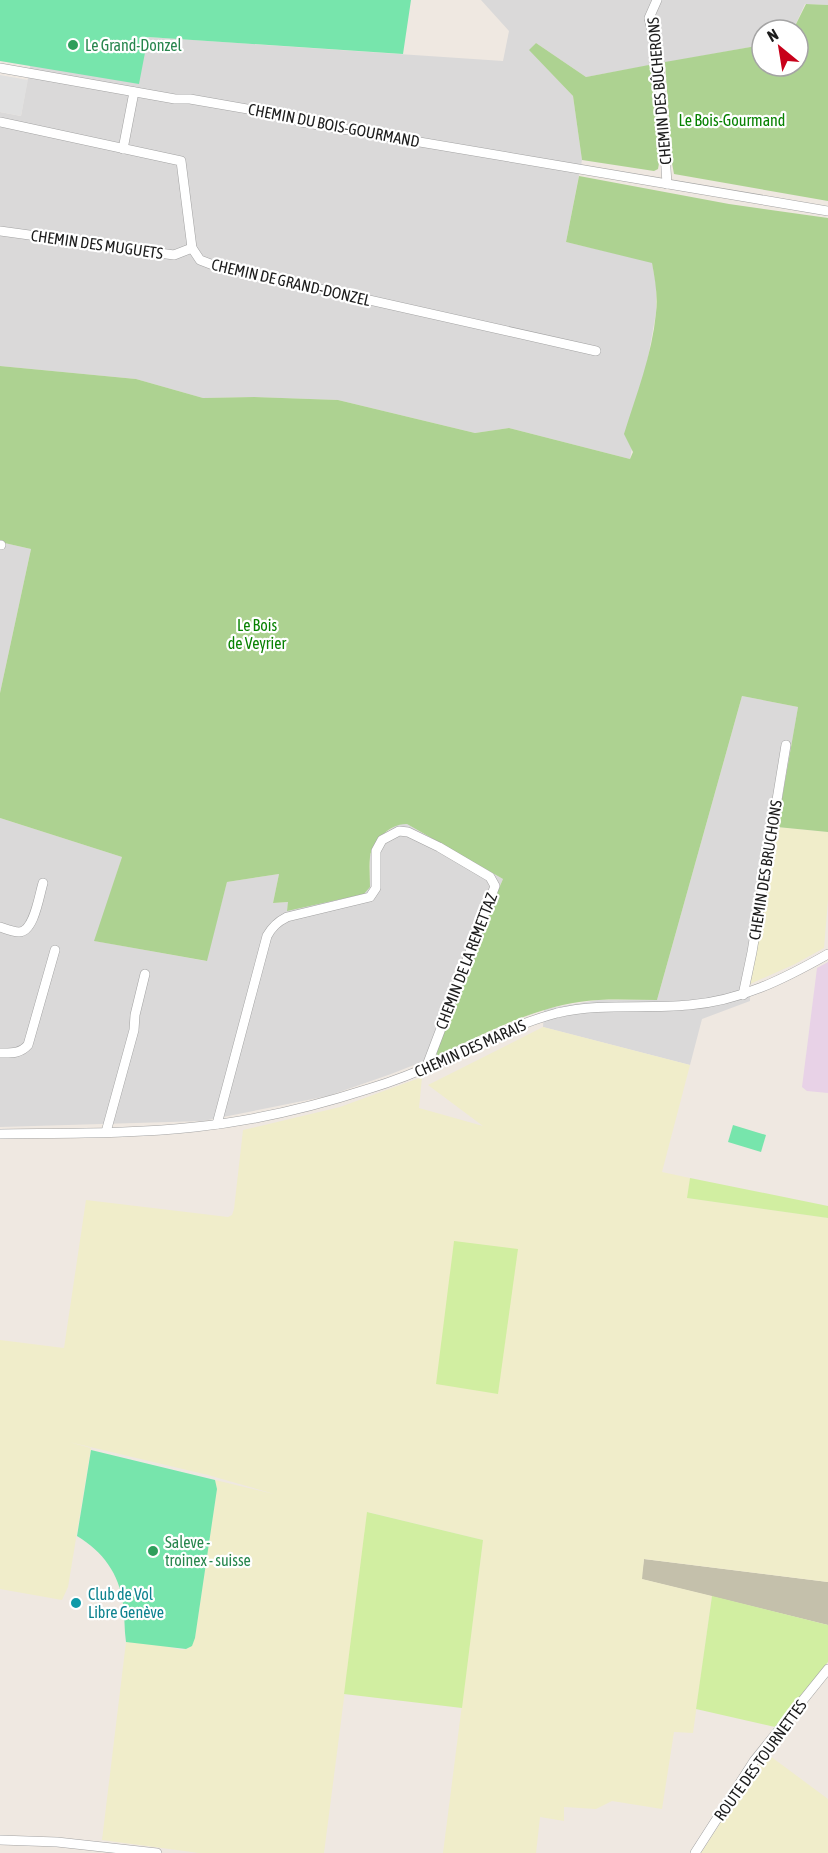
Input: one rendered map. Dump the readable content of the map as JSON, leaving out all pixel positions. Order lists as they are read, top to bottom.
{
  "streets": {
    "street": [
      "CHEMIN DES BÛCHERONS",
      "CHEMIN DU BOIS-GOURMAND",
      "CHEMIN DES MUGUETS",
      "CHEMIN DE GRAND-DONZEL",
      "CHEMIN DES BRUCHONS",
      "CHEMIN DE LA REMETTAZ",
      "CHEMIN DES MARAIS",
      "ROUTE DES TOURNETTES"
    ]
  },
  "crossings": [
    ["CHEMIN DES BÛCHERONS", "CHEMIN DU BOIS-GOURMAND"],
    ["CHEMIN DES MUGUETS", "CHEMIN DE GRAND-DONZEL"],
    ["CHEMIN DES BRUCHONS", "CHEMIN DES MARAIS"],
    ["CHEMIN DE LA REMETTAZ", "CHEMIN DES MARAIS"]
  ],
  "parks": ["Le Bois-Gourmand", "Le Bois de Veyrier"],
  "places": ["Le Grand-Donzel", "Saleve - troinex - suisse", "Club de Vol Libre Genève"],
  "north": "top left"
}
